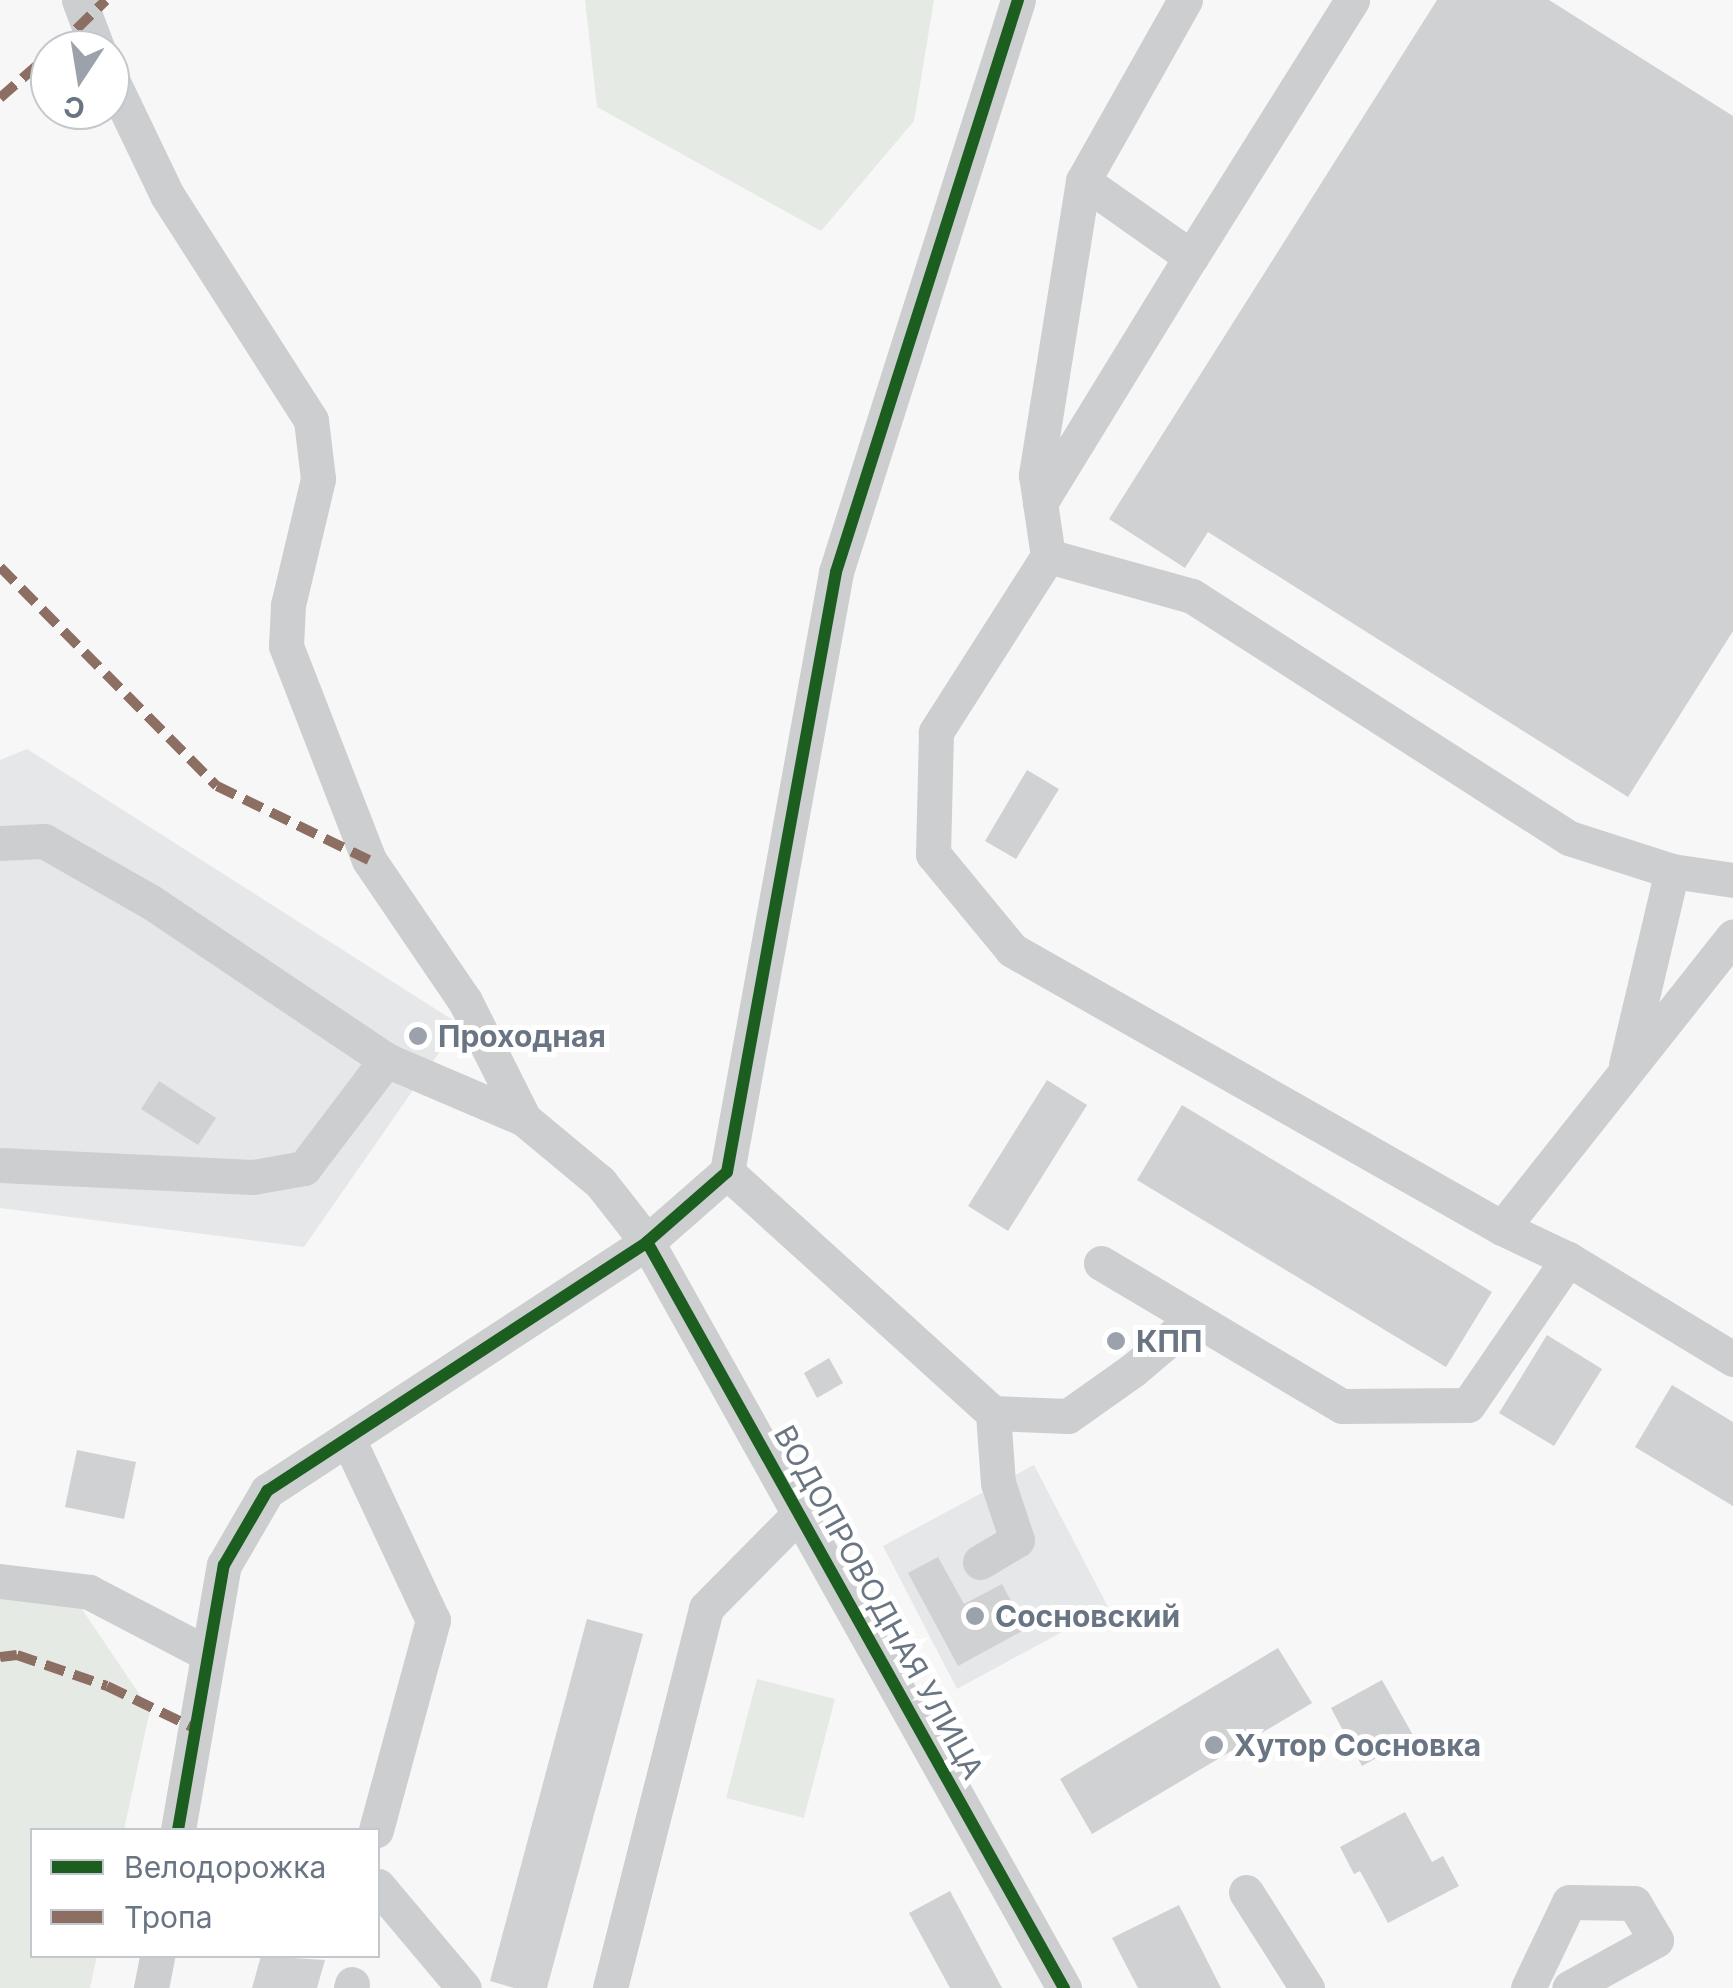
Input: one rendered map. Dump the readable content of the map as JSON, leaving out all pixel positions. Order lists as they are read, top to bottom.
{
  "streets": {
    "street": ["ВОДОПРОВОДНАЯ УЛИЦА"]
  },
  "places": [
    "Проходная",
    "КПП",
    "Сосновский",
    "Хутор Сосновка"
  ],
  "legend": ["Велодорожка", "Тропа"],
  "north": "bottom"
}
